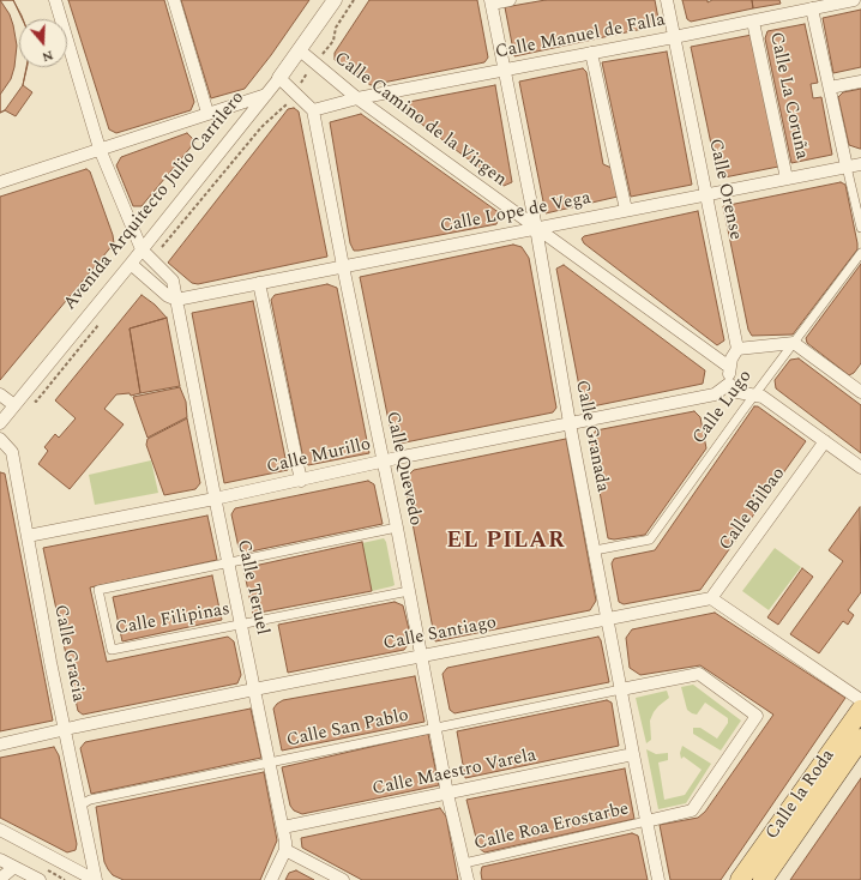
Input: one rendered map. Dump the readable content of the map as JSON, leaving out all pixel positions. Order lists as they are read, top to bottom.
{
  "streets": {
    "main road": ["Calle la Roda"],
    "street": [
      "Calle Manuel de Falla",
      "Calle La Coruña",
      "Calle Camino de la Virgen",
      "Calle Orense",
      "Avenida Arquitecto Julio Carrilero",
      "Calle Lope de Vega",
      "Calle Lugo",
      "Calle Granada",
      "Calle Murillo",
      "Calle Quevedo",
      "Calle Bilbao",
      "Calle Teruel",
      "Calle Filipinas",
      "Calle Santiago",
      "Calle Gracia",
      "Calle San Pablo",
      "Calle Maestro Varela",
      "Calle Roa Erostarbe"
    ]
  },
  "crossings": [
    ["Calle Manuel de Falla", "Calle La Coruña"],
    ["Calle Manuel de Falla", "Calle Camino de la Virgen"],
    ["Calle Manuel de Falla", "Calle Orense"],
    ["Calle Manuel de Falla", "Calle Granada"],
    ["Calle Manuel de Falla", "Calle Quevedo"],
    ["Calle La Coruña", "Calle Lope de Vega"],
    ["Calle Camino de la Virgen", "Avenida Arquitecto Julio Carrilero"],
    ["Calle Camino de la Virgen", "Calle Lope de Vega"],
    ["Calle Camino de la Virgen", "Calle Granada"],
    ["Calle Orense", "Calle Lope de Vega"],
    ["Avenida Arquitecto Julio Carrilero", "Calle Teruel"],
    ["Calle Lope de Vega", "Calle Granada"],
    ["Calle Lope de Vega", "Calle Quevedo"],
    ["Calle Lope de Vega", "Calle Teruel"],
    ["Calle Lugo", "Calle Granada"],
    ["Calle Granada", "Calle Murillo"],
    ["Calle Granada", "Calle Santiago"],
    ["Calle Granada", "Calle San Pablo"],
    ["Calle Granada", "Calle Maestro Varela"],
    ["Calle Granada", "Calle Roa Erostarbe"],
    ["Calle Murillo", "Calle Quevedo"],
    ["Calle Murillo", "Calle Teruel"],
    ["Calle Murillo", "Calle Gracia"],
    ["Calle Quevedo", "Calle Filipinas"],
    ["Calle Quevedo", "Calle Santiago"],
    ["Calle Quevedo", "Calle San Pablo"],
    ["Calle Quevedo", "Calle Maestro Varela"],
    ["Calle Quevedo", "Calle Roa Erostarbe"],
    ["Calle Bilbao", "Calle Santiago"],
    ["Calle Teruel", "Calle Filipinas"],
    ["Calle Teruel", "Calle Santiago"],
    ["Calle Teruel", "Calle San Pablo"],
    ["Calle Teruel", "Calle Maestro Varela"],
    ["Calle Santiago", "Calle Gracia"],
    ["Calle Gracia", "Calle San Pablo"]
  ],
  "districts": ["EL PILAR"],
  "north": "bottom"
}
